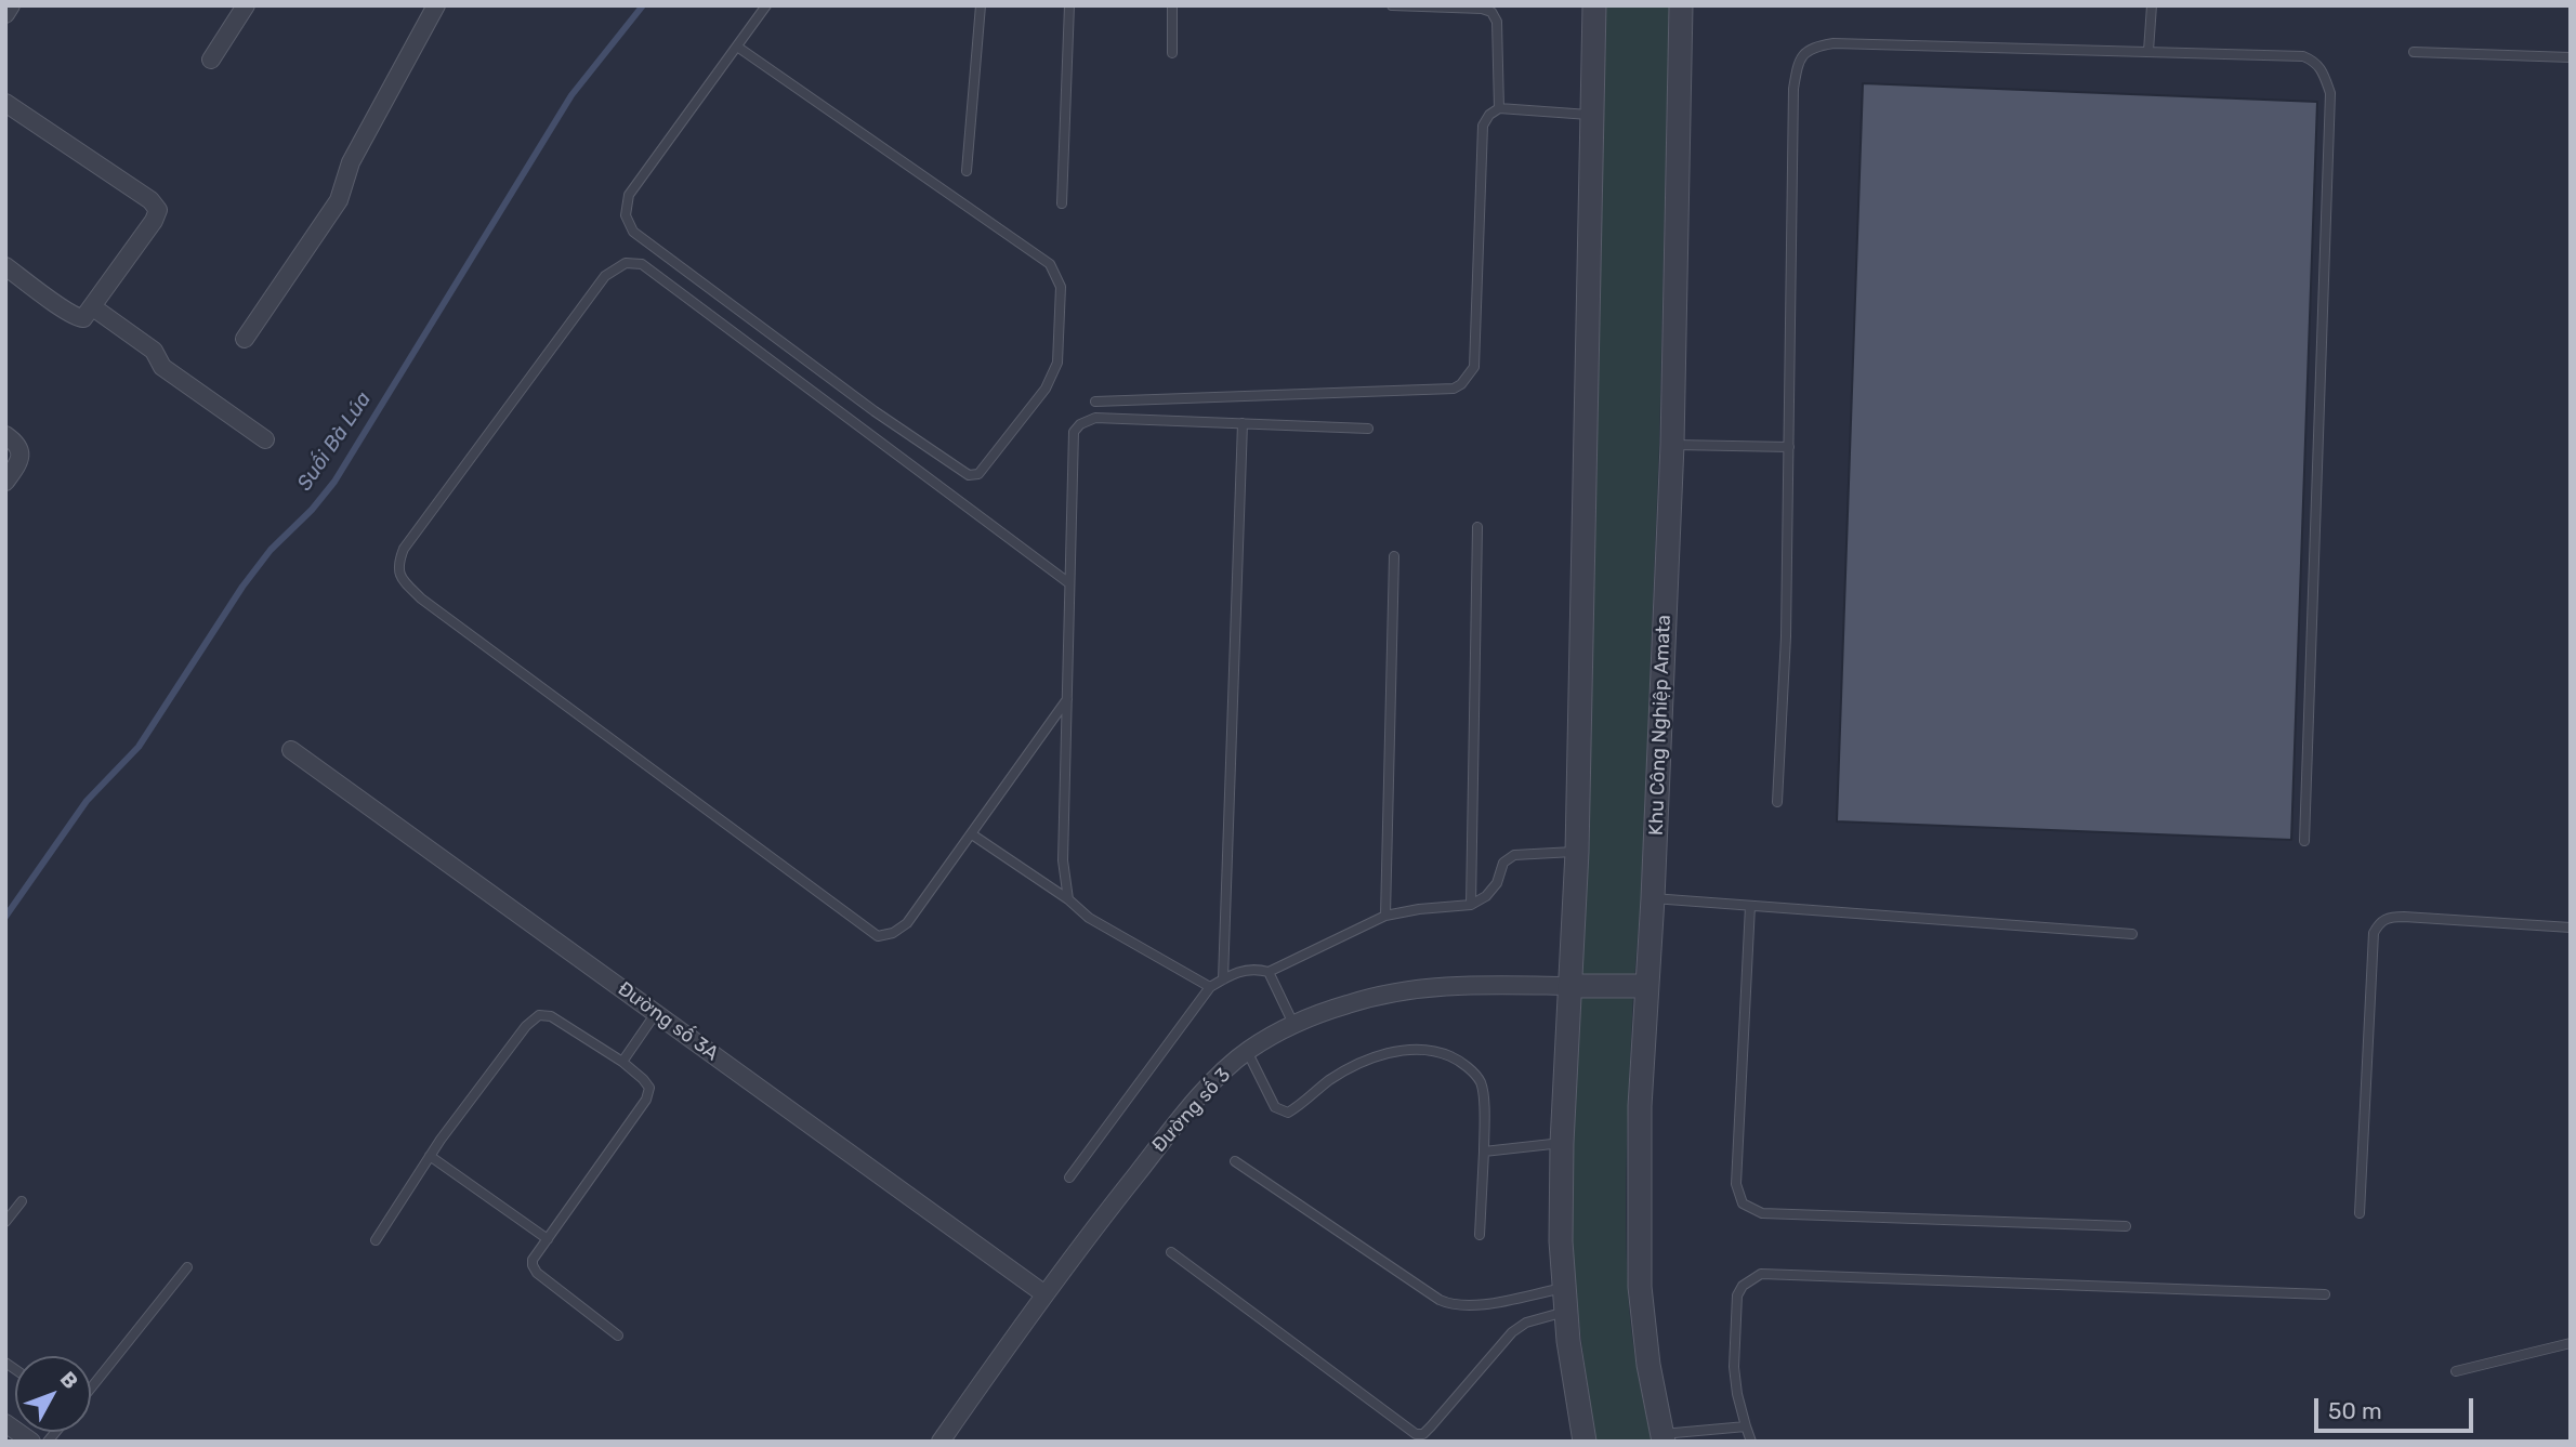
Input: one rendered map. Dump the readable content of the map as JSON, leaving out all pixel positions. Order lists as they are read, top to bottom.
{
  "streets": {
    "street": ["Khu Công Nghiệp Amata", "Đường số 3A", "Đường số 3"]
  },
  "crossings": [
    ["Đường số 3A", "Đường số 3"]
  ],
  "water": ["Suối Bà Lúa"],
  "scale_bar": "50 m",
  "north": "top right"
}
